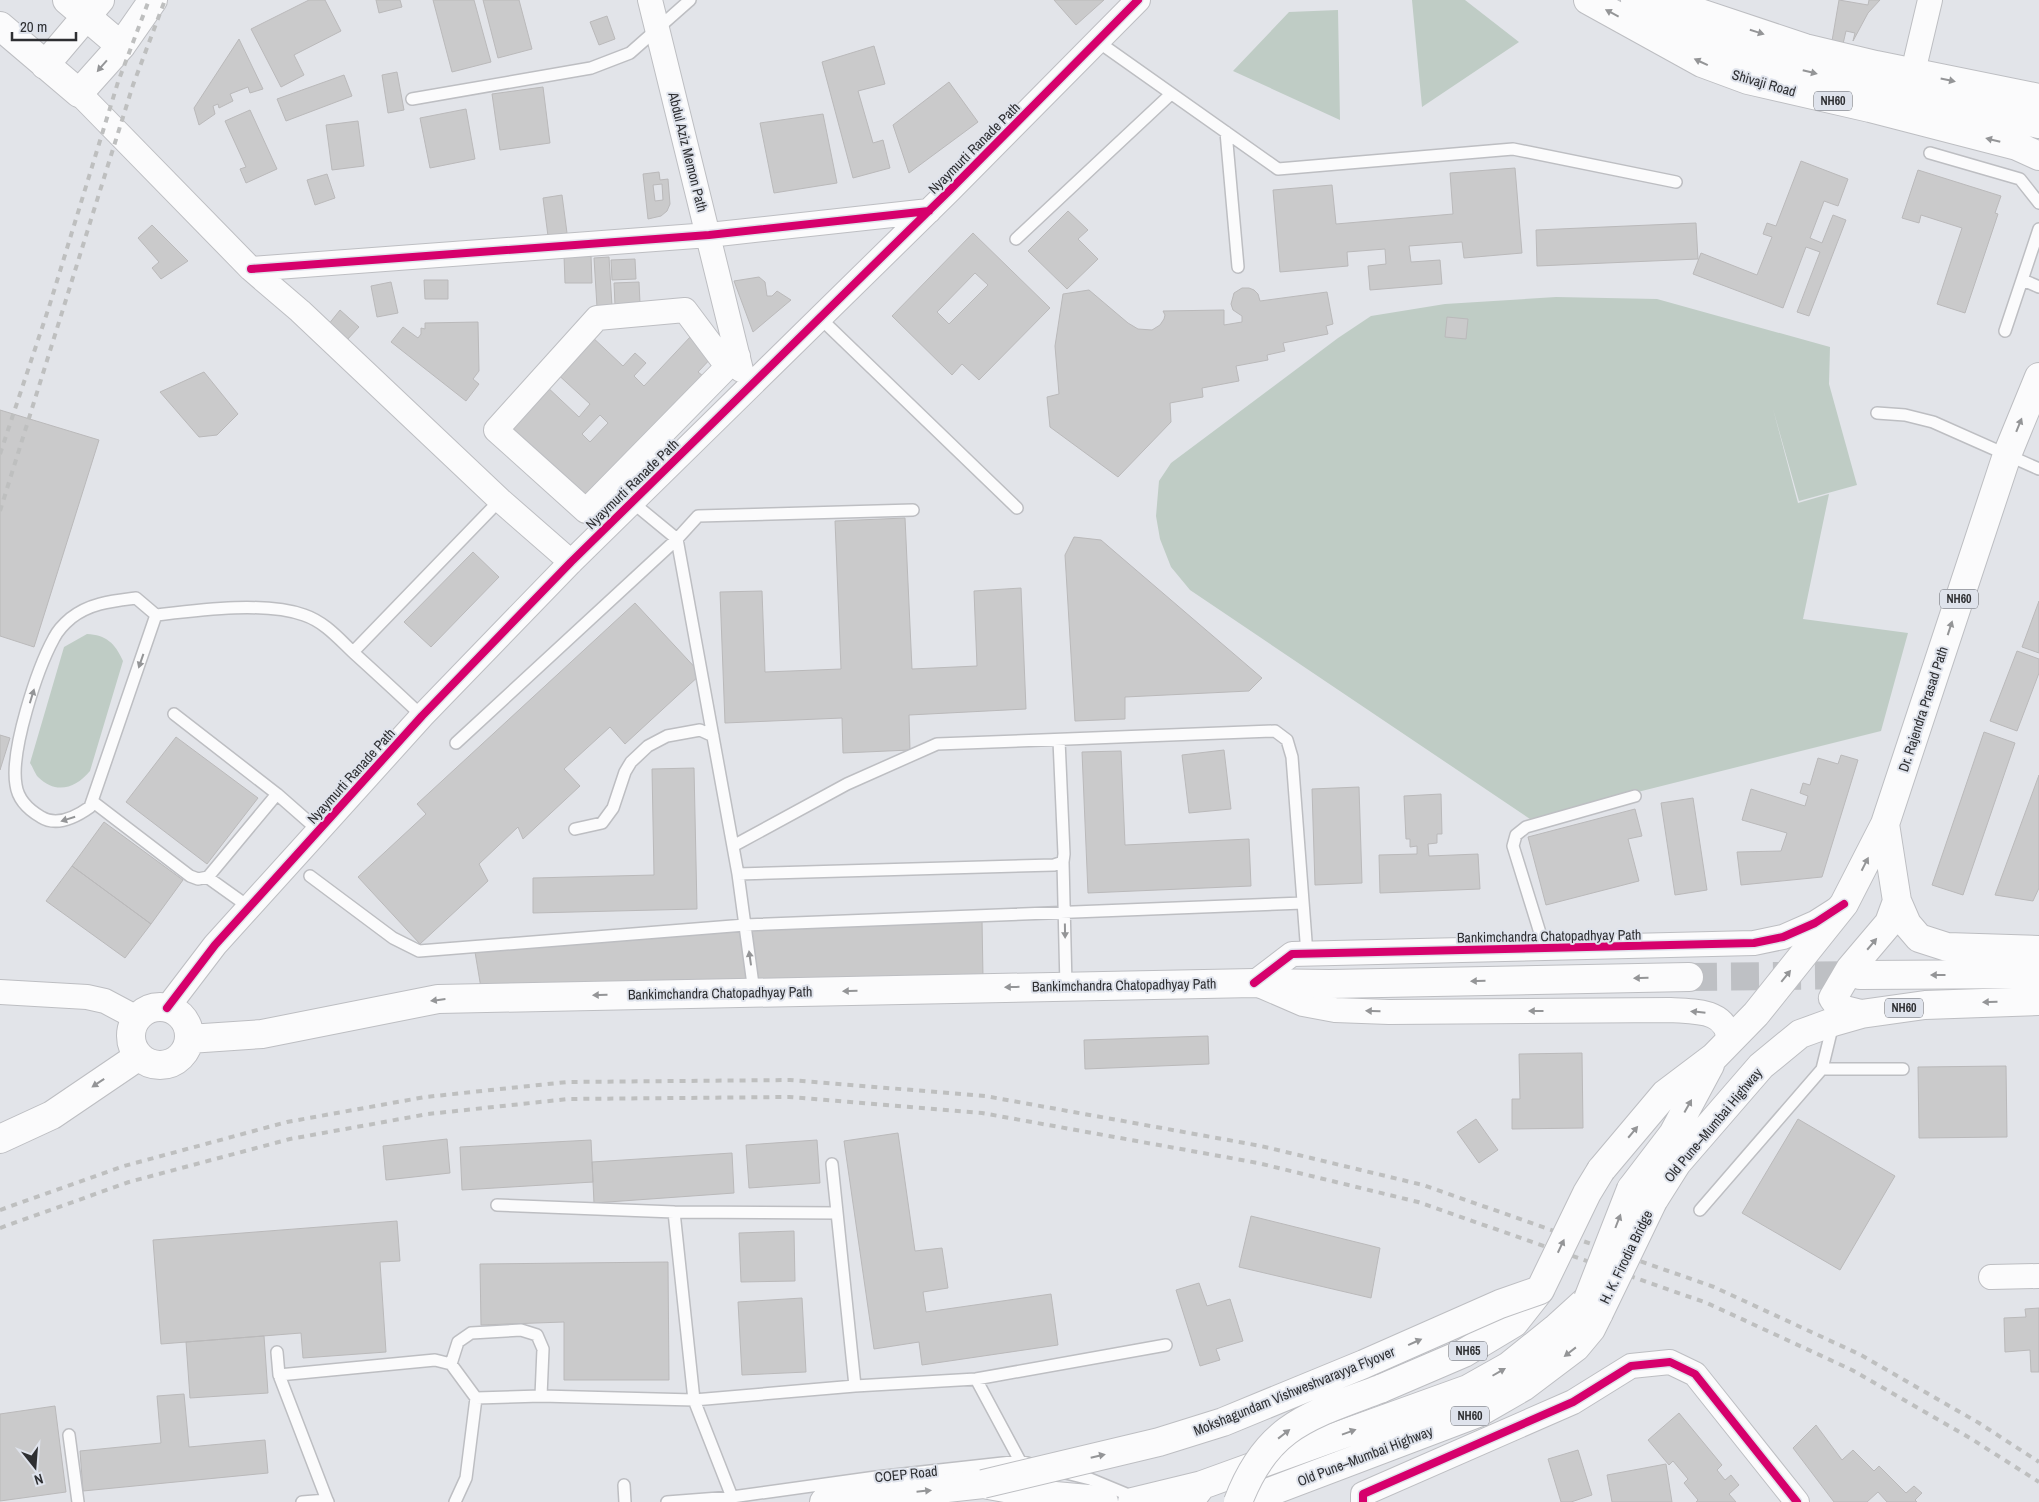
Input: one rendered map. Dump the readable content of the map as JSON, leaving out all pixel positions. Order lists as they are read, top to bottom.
{
  "streets": {
    "main road": [
      "Shivaji Road",
      "NH60",
      "Dr. Rajendra Prasad Path",
      "Bankimchandra Chatopadhyay Path",
      "Old Pune–Mumbai Highway",
      "H. K. Firodia Bridge",
      "NH65",
      "Mokshagundam Vishweshvarayya Flyover"
    ],
    "street": ["Nyaymurti Ranade Path", "Abdul Aziz Memon Path"],
    "lane": ["COEP Road"]
  },
  "crossings": [
    ["NH60", "Dr. Rajendra Prasad Path"],
    ["NH60", "Old Pune–Mumbai Highway"],
    ["Nyaymurti Ranade Path", "Abdul Aziz Memon Path"],
    ["Nyaymurti Ranade Path", "Bankimchandra Chatopadhyay Path"],
    ["Dr. Rajendra Prasad Path", "Bankimchandra Chatopadhyay Path"],
    ["Dr. Rajendra Prasad Path", "Mokshagundam Vishweshvarayya Flyover"],
    ["Bankimchandra Chatopadhyay Path", "Mokshagundam Vishweshvarayya Flyover"],
    ["Old Pune–Mumbai Highway", "H. K. Firodia Bridge"]
  ],
  "one_way": ["Dr. Rajendra Prasad Path"],
  "scale_bar": "20 m",
  "north": "bottom"
}
